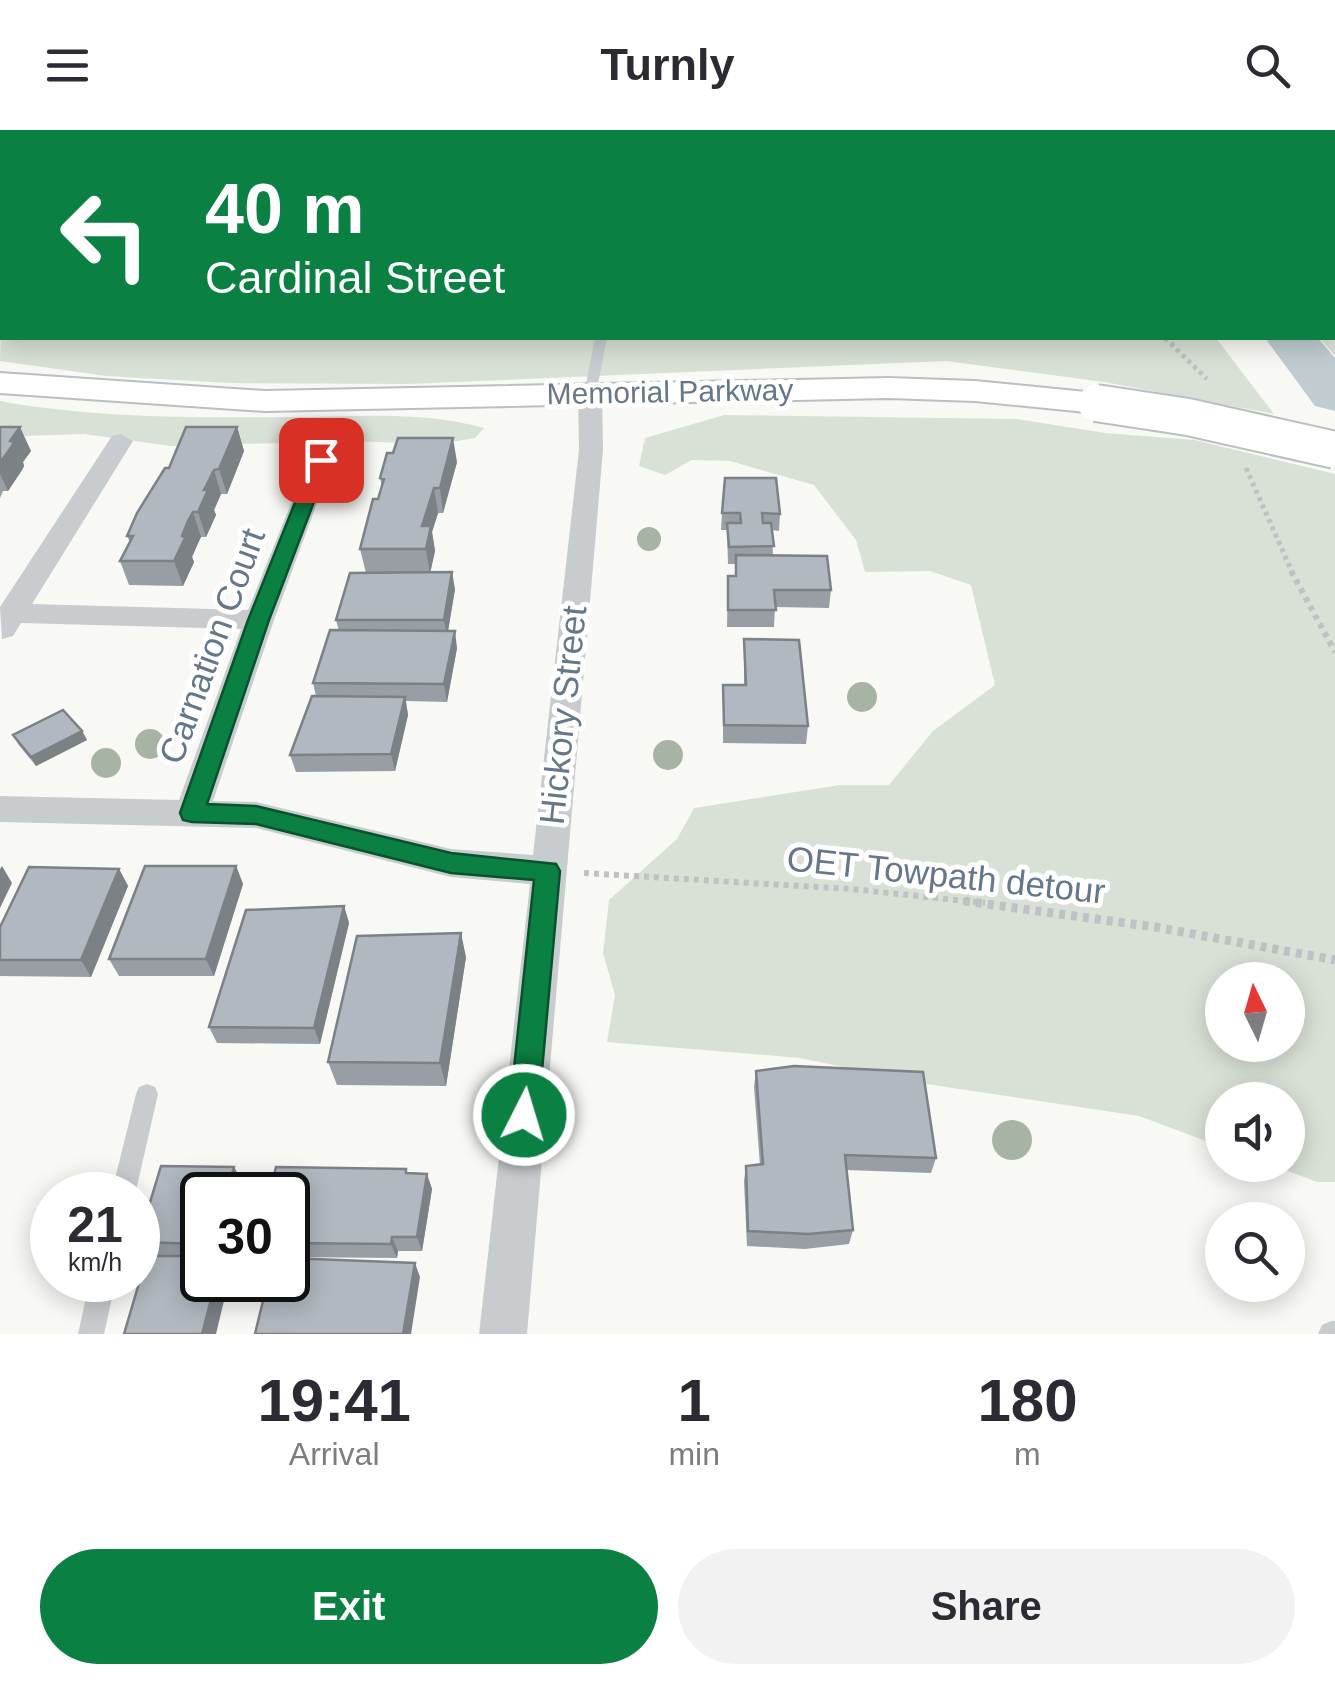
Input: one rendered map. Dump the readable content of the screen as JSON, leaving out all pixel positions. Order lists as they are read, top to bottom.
{
  "streets": {
    "main road": ["Memorial Parkway"],
    "street": ["Carnation Court", "Hickory Street"],
    "path": ["OET Towpath detour"]
  },
  "crossings": [
    ["Memorial Parkway", "Hickory Street"],
    ["Hickory Street", "OET Towpath detour"]
  ],
  "north": "top",
  "page": {
    "header": "Turnly",
    "turn": ["40 m", "Cardinal Street"],
    "speed": "21 km/h",
    "limit": "30",
    "eta": [
      "19:41",
      "Arrival",
      "1",
      "min",
      "180",
      "m"
    ],
    "buttons": ["Exit", "Share"]
  }
}
